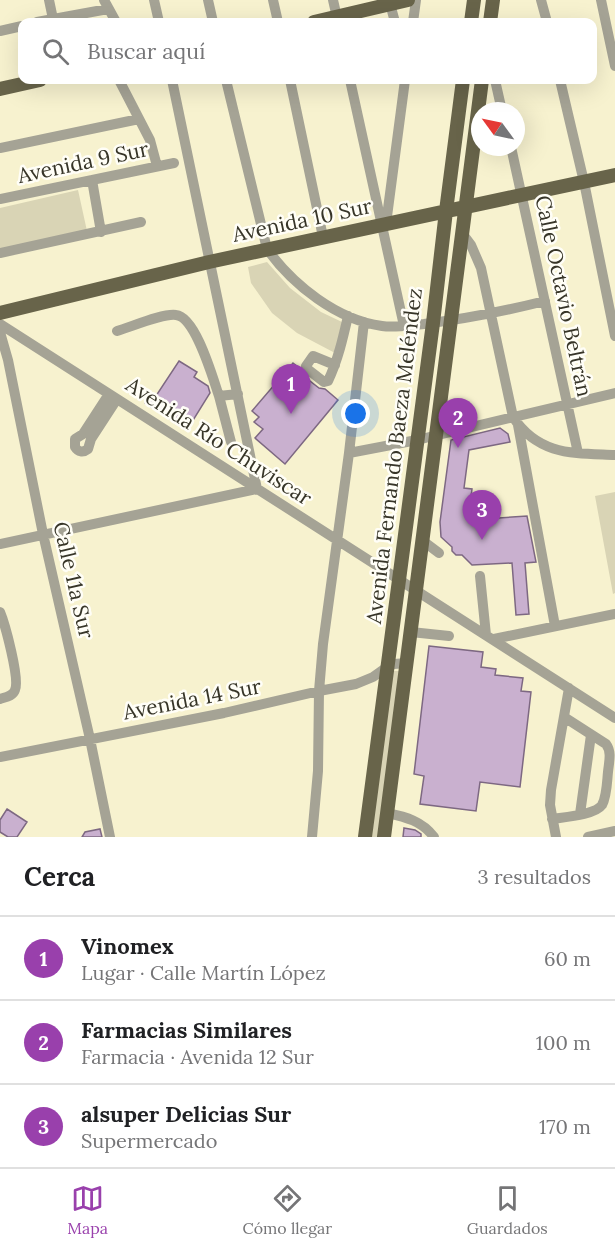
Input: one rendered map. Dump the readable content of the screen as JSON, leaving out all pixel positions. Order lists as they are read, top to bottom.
{
  "streets": {
    "main road": ["Avenida 10 Sur", "Avenida Fernando Baeza Meléndez"],
    "street": [
      "Avenida 9 Sur",
      "Calle Octavio Beltrán",
      "Avenida Río Chuviscar",
      "Calle 11a Sur",
      "Avenida 14 Sur"
    ]
  },
  "crossings": [
    ["Avenida 10 Sur", "Calle Octavio Beltrán"],
    ["Avenida 10 Sur", "Avenida Fernando Baeza Meléndez"],
    ["Avenida Río Chuviscar", "Avenida Fernando Baeza Meléndez"],
    ["Avenida Fernando Baeza Meléndez", "Avenida 14 Sur"],
    ["Calle 11a Sur", "Avenida 14 Sur"]
  ],
  "north": "top left",
  "page": {
    "search": "Buscar aquí",
    "pins": ["1", "2", "3"],
    "heading": ["Cerca", "3 resultados"],
    "list": [
      {
        "mark": "1",
        "name": "Vinomex",
        "note": "Lugar · Calle Martín López",
        "value": "60 m"
      },
      {
        "mark": "2",
        "name": "Farmacias Similares",
        "note": "Farmacia · Avenida 12 Sur",
        "value": "100 m"
      },
      {
        "mark": "3",
        "name": "alsuper Delicias Sur",
        "note": "Supermercado",
        "value": "170 m"
      }
    ],
    "nav": ["Mapa", "Cómo llegar", "Guardados"]
  }
}
